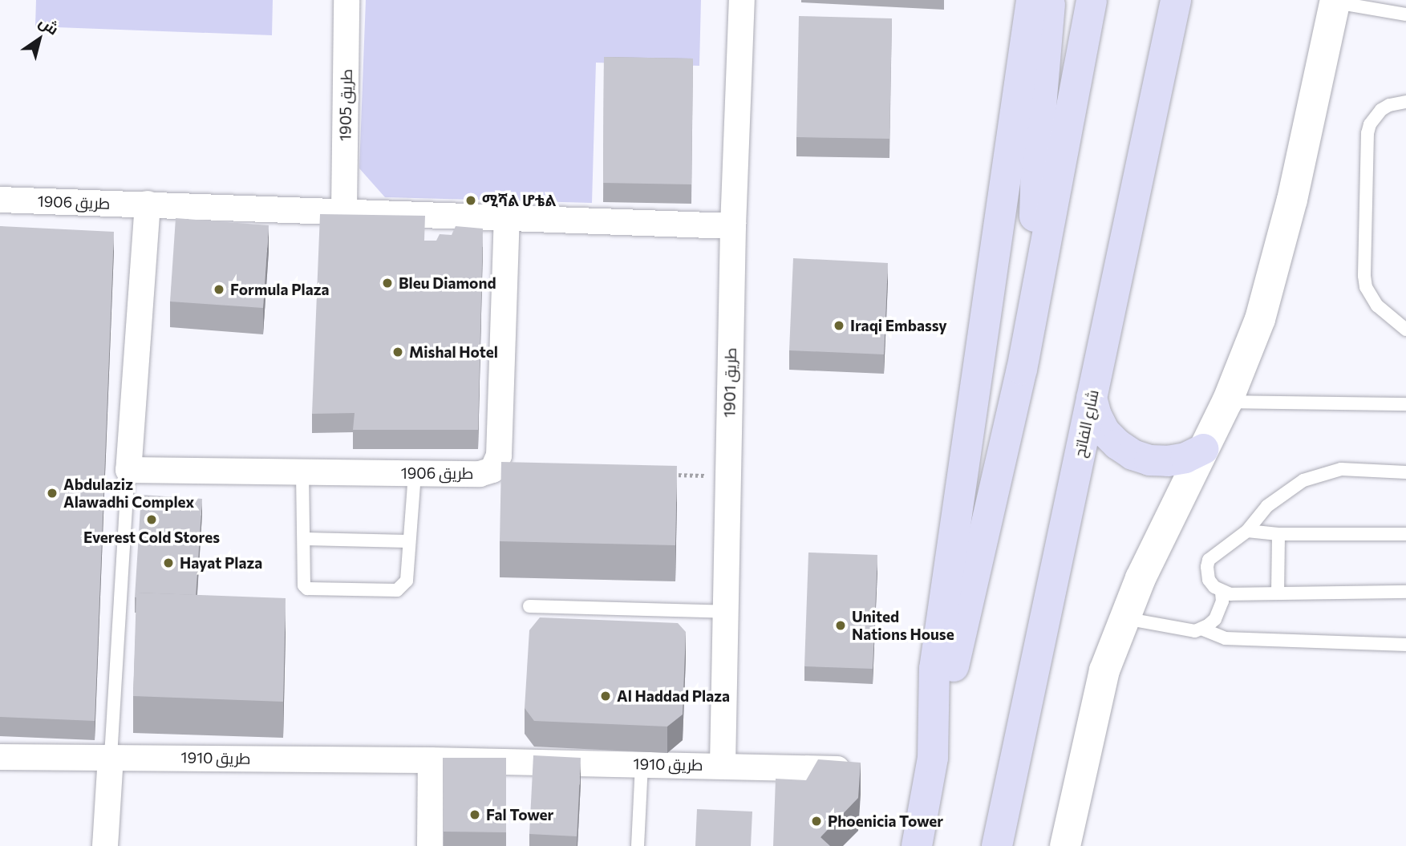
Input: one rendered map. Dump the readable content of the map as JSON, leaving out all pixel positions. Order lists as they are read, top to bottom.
{
  "streets": {
    "main road": ["شارع الفاتح"],
    "street": [
      "طريق 1905",
      "طريق 1906",
      "طريق 1901",
      "طريق 1910"
    ]
  },
  "crossings": [
    ["طريق 1905", "طريق 1906"],
    ["طريق 1906", "طريق 1901"],
    ["طريق 1901", "طريق 1910"]
  ],
  "places": [
    "ሚሻል ሆቴል",
    "Bleu Diamond",
    "Formula Plaza",
    "Iraqi Embassy",
    "Mishal Hotel",
    "Abdulaziz Alawadhi Complex",
    "Everest Cold Stores",
    "Hayat Plaza",
    "United Nations House",
    "Al Haddad Plaza",
    "Fal Tower",
    "Phoenicia Tower"
  ],
  "north": "top right"
}
